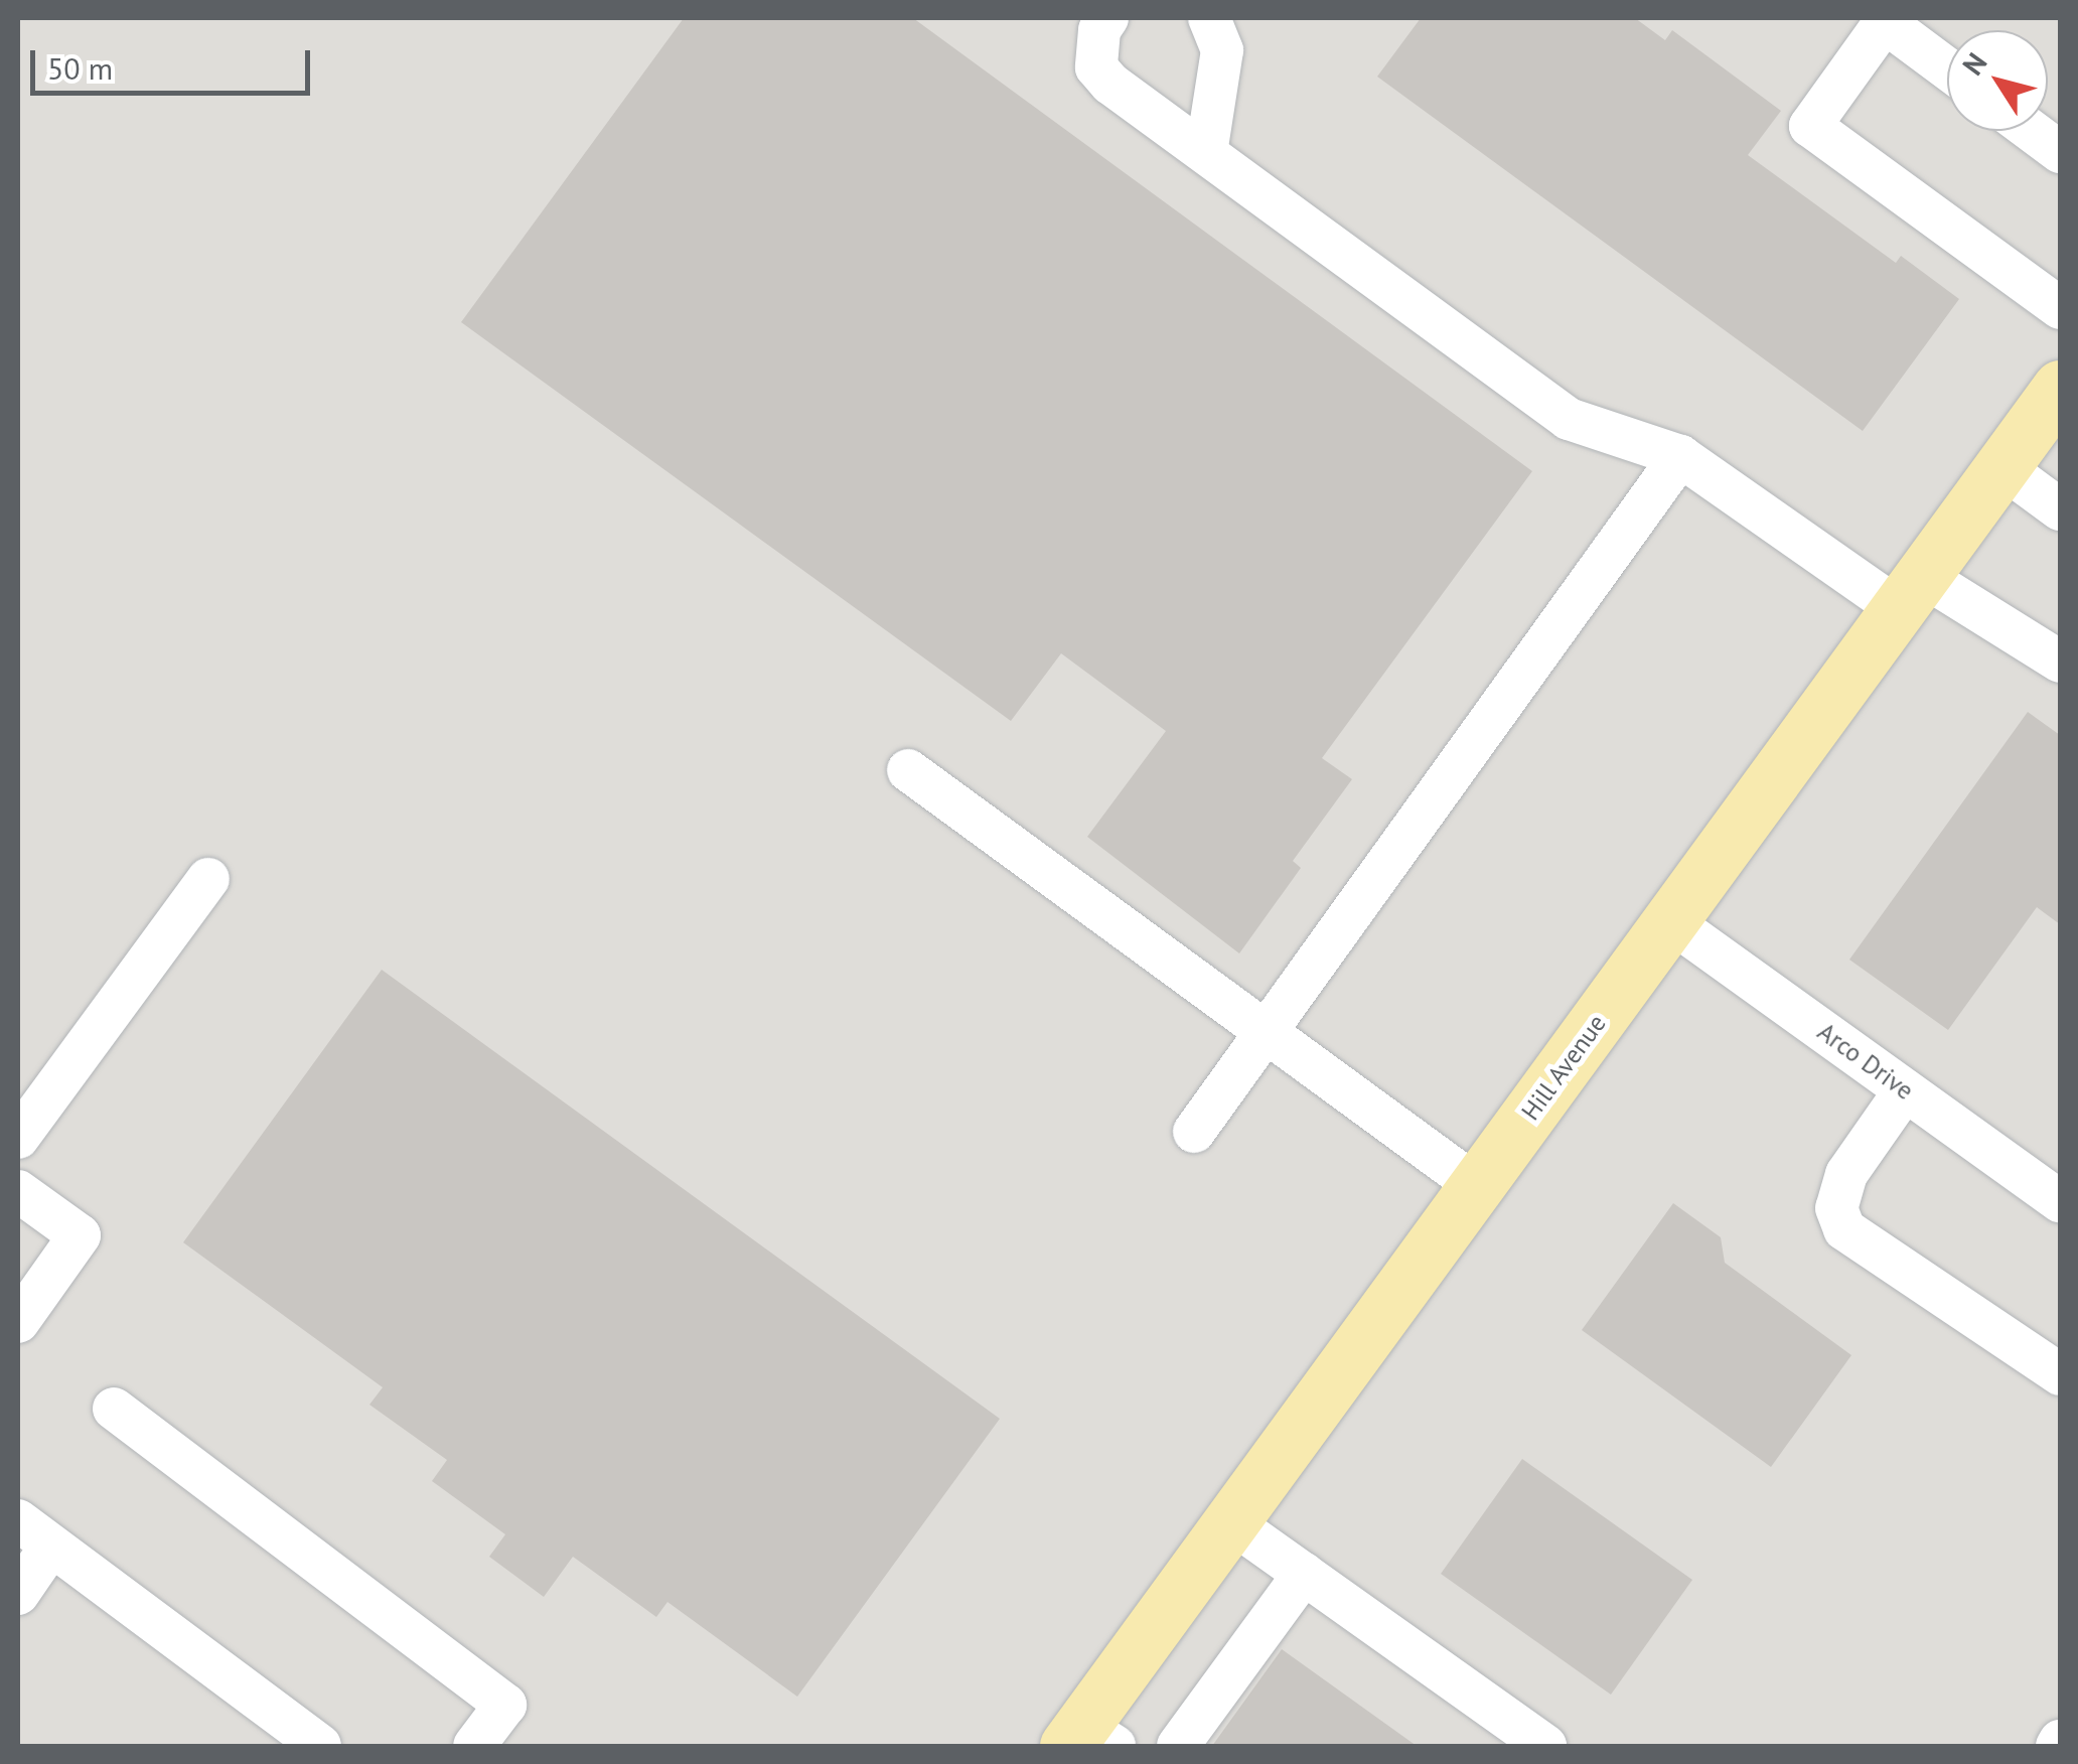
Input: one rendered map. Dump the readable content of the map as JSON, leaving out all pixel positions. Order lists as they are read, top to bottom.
{
  "streets": {
    "main road": ["Hill Avenue"],
    "street": ["Arco Drive"]
  },
  "crossings": [
    ["Arco Drive", "Hill Avenue"]
  ],
  "scale_bar": "50 m",
  "north": "top left"
}
